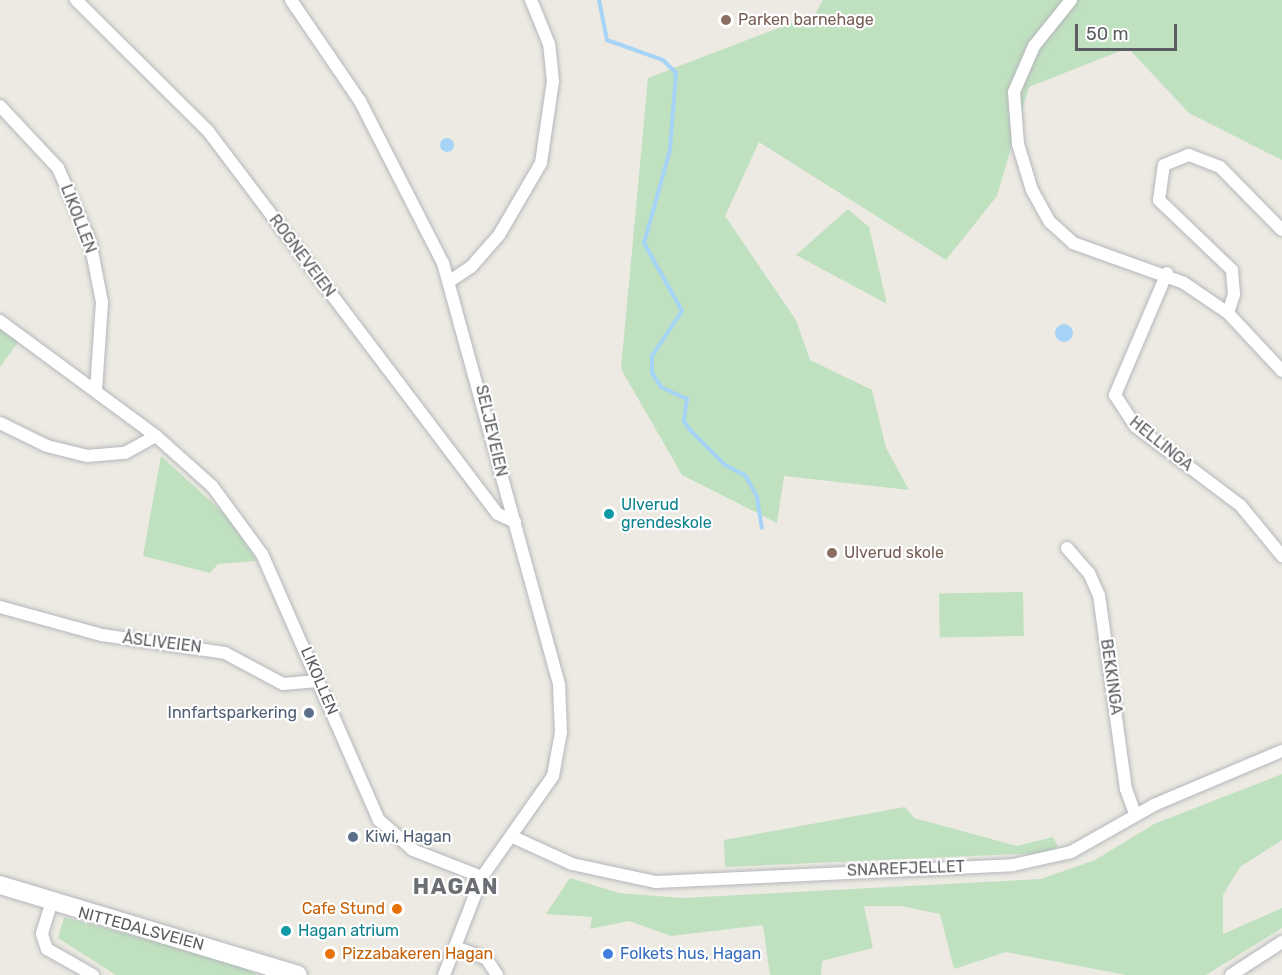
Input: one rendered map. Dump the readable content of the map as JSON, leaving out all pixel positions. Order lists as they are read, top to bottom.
{
  "streets": {
    "main road": ["NITTEDALSVEIEN"],
    "street": [
      "LIKOLLEN",
      "ROGNEVEIEN",
      "SELJEVEIEN",
      "HELLINGA",
      "ÅSLIVEIEN",
      "BEKKINGA",
      "SNAREFJELLET"
    ]
  },
  "crossings": [
    ["LIKOLLEN", "SELJEVEIEN"],
    ["LIKOLLEN", "ÅSLIVEIEN"],
    ["ROGNEVEIEN", "SELJEVEIEN"],
    ["SELJEVEIEN", "SNAREFJELLET"],
    ["BEKKINGA", "SNAREFJELLET"]
  ],
  "districts": ["HAGAN"],
  "places": [
    "Parken barnehage",
    "Ulverud grendeskole",
    "Ulverud skole",
    "Innfartsparkering",
    "Kiwi, Hagan",
    "Cafe Stund",
    "Hagan atrium",
    "Pizzabakeren Hagan",
    "Folkets hus, Hagan"
  ],
  "scale_bar": "50 m"
}
